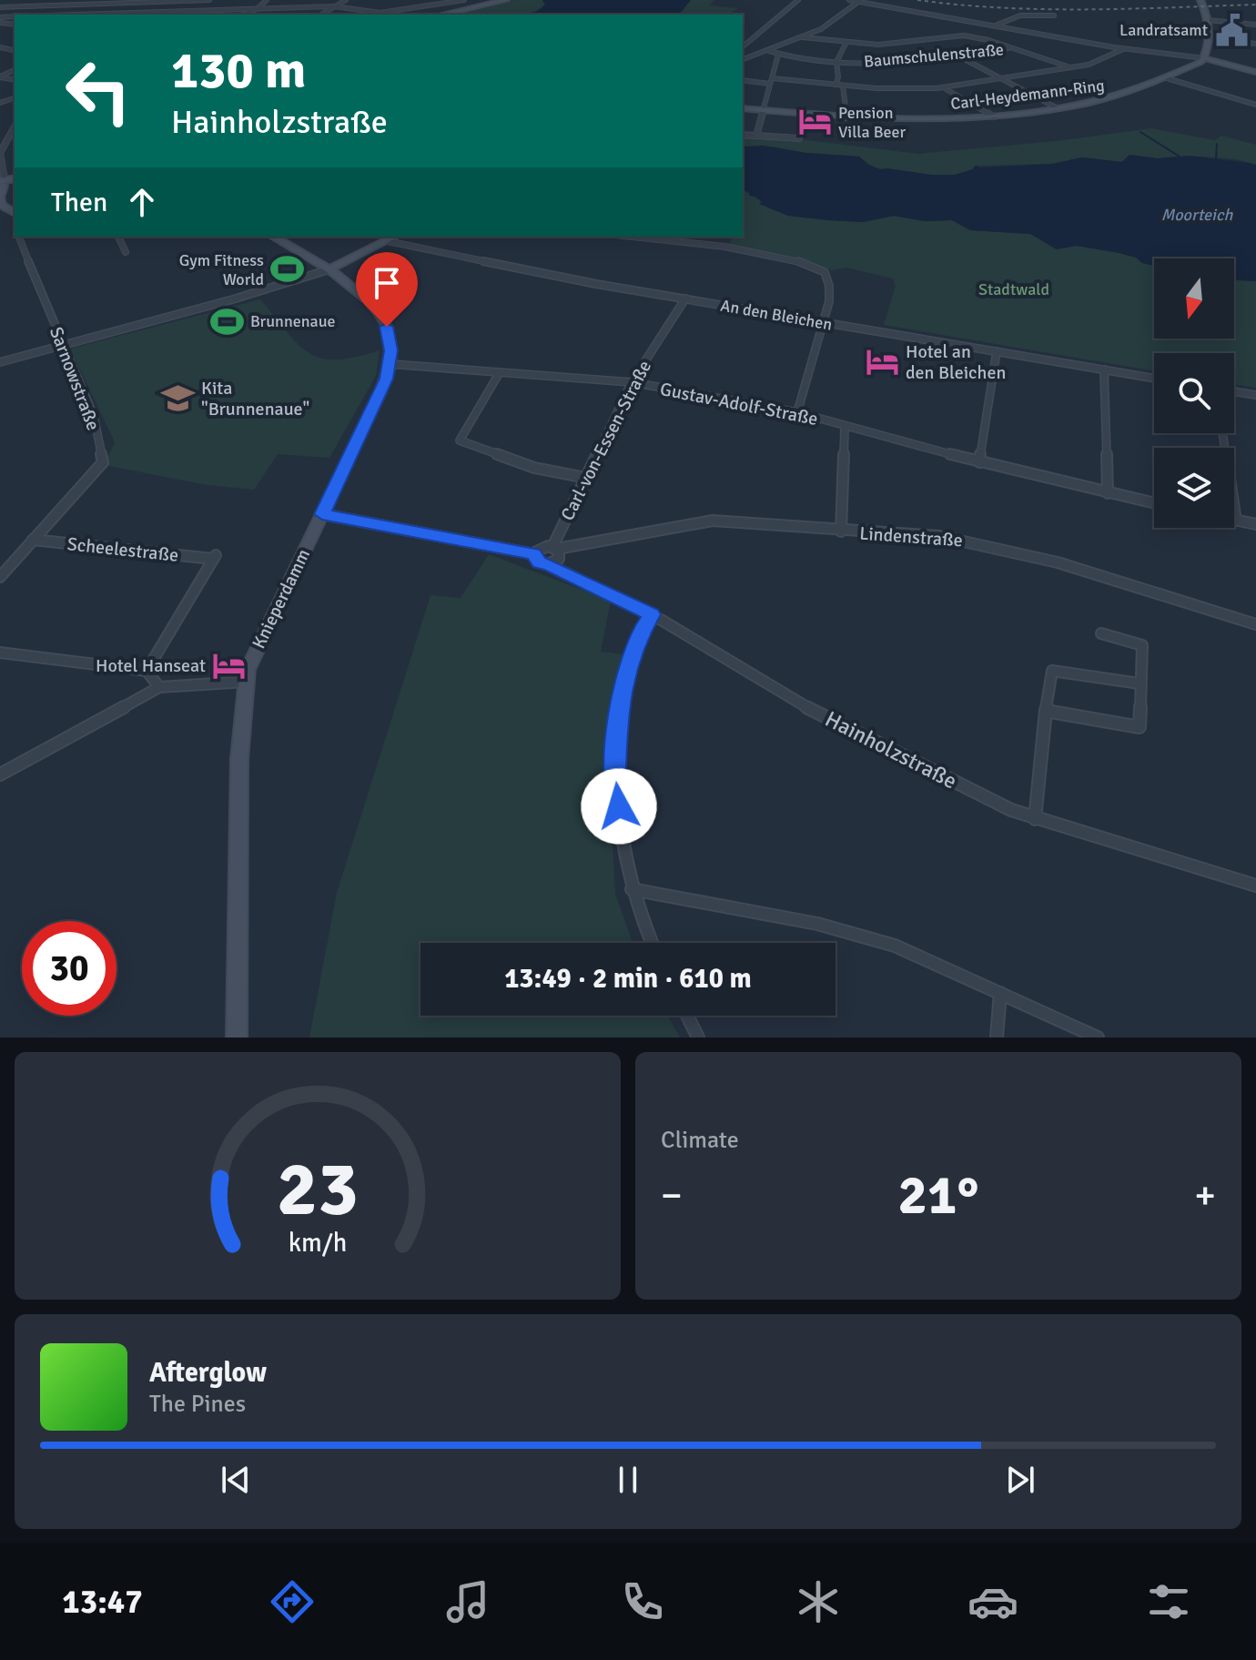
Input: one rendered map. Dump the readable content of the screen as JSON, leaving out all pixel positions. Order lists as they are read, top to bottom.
{
  "streets": {
    "main road": ["Carl-Heydemann-Ring", "Knieperdamm"],
    "street": [
      "Baumschulenstraße",
      "An den Bleichen",
      "Sarnowstraße",
      "Gustav-Adolf-Straße",
      "Carl-von-Essen-Straße",
      "Lindenstraße",
      "Scheelestraße",
      "Hainholzstraße"
    ]
  },
  "crossings": [
    ["An den Bleichen", "Carl-von-Essen-Straße"],
    ["Sarnowstraße", "Scheelestraße"],
    ["Gustav-Adolf-Straße", "Carl-von-Essen-Straße"],
    ["Gustav-Adolf-Straße", "Knieperdamm"],
    ["Carl-von-Essen-Straße", "Lindenstraße"],
    ["Carl-von-Essen-Straße", "Hainholzstraße"],
    ["Lindenstraße", "Hainholzstraße"]
  ],
  "water": ["Moorteich"],
  "parks": ["Stadtwald"],
  "places": {
    "public building": ["Landratsamt"],
    "hotel": ["Pension Villa Beer", "Hotel an den Bleichen", "Hotel Hanseat"],
    "sports": ["Gym Fitness World", "Brunnenaue"],
    "school or university": ["Kita \"Brunnenaue\""]
  },
  "north": "bottom",
  "page": {
    "turn": ["130 m", "Hainholzstraße"],
    "then": "Then",
    "limit": "30",
    "trip": "13:49 · 2 min · 610 m",
    "tile": "Climate",
    "heat": ["−", "21°", "+"],
    "song": ["Afterglow", "The Pines"],
    "tabs": "13:47",
    "gauge": ["23", "km/h"]
  }
}
